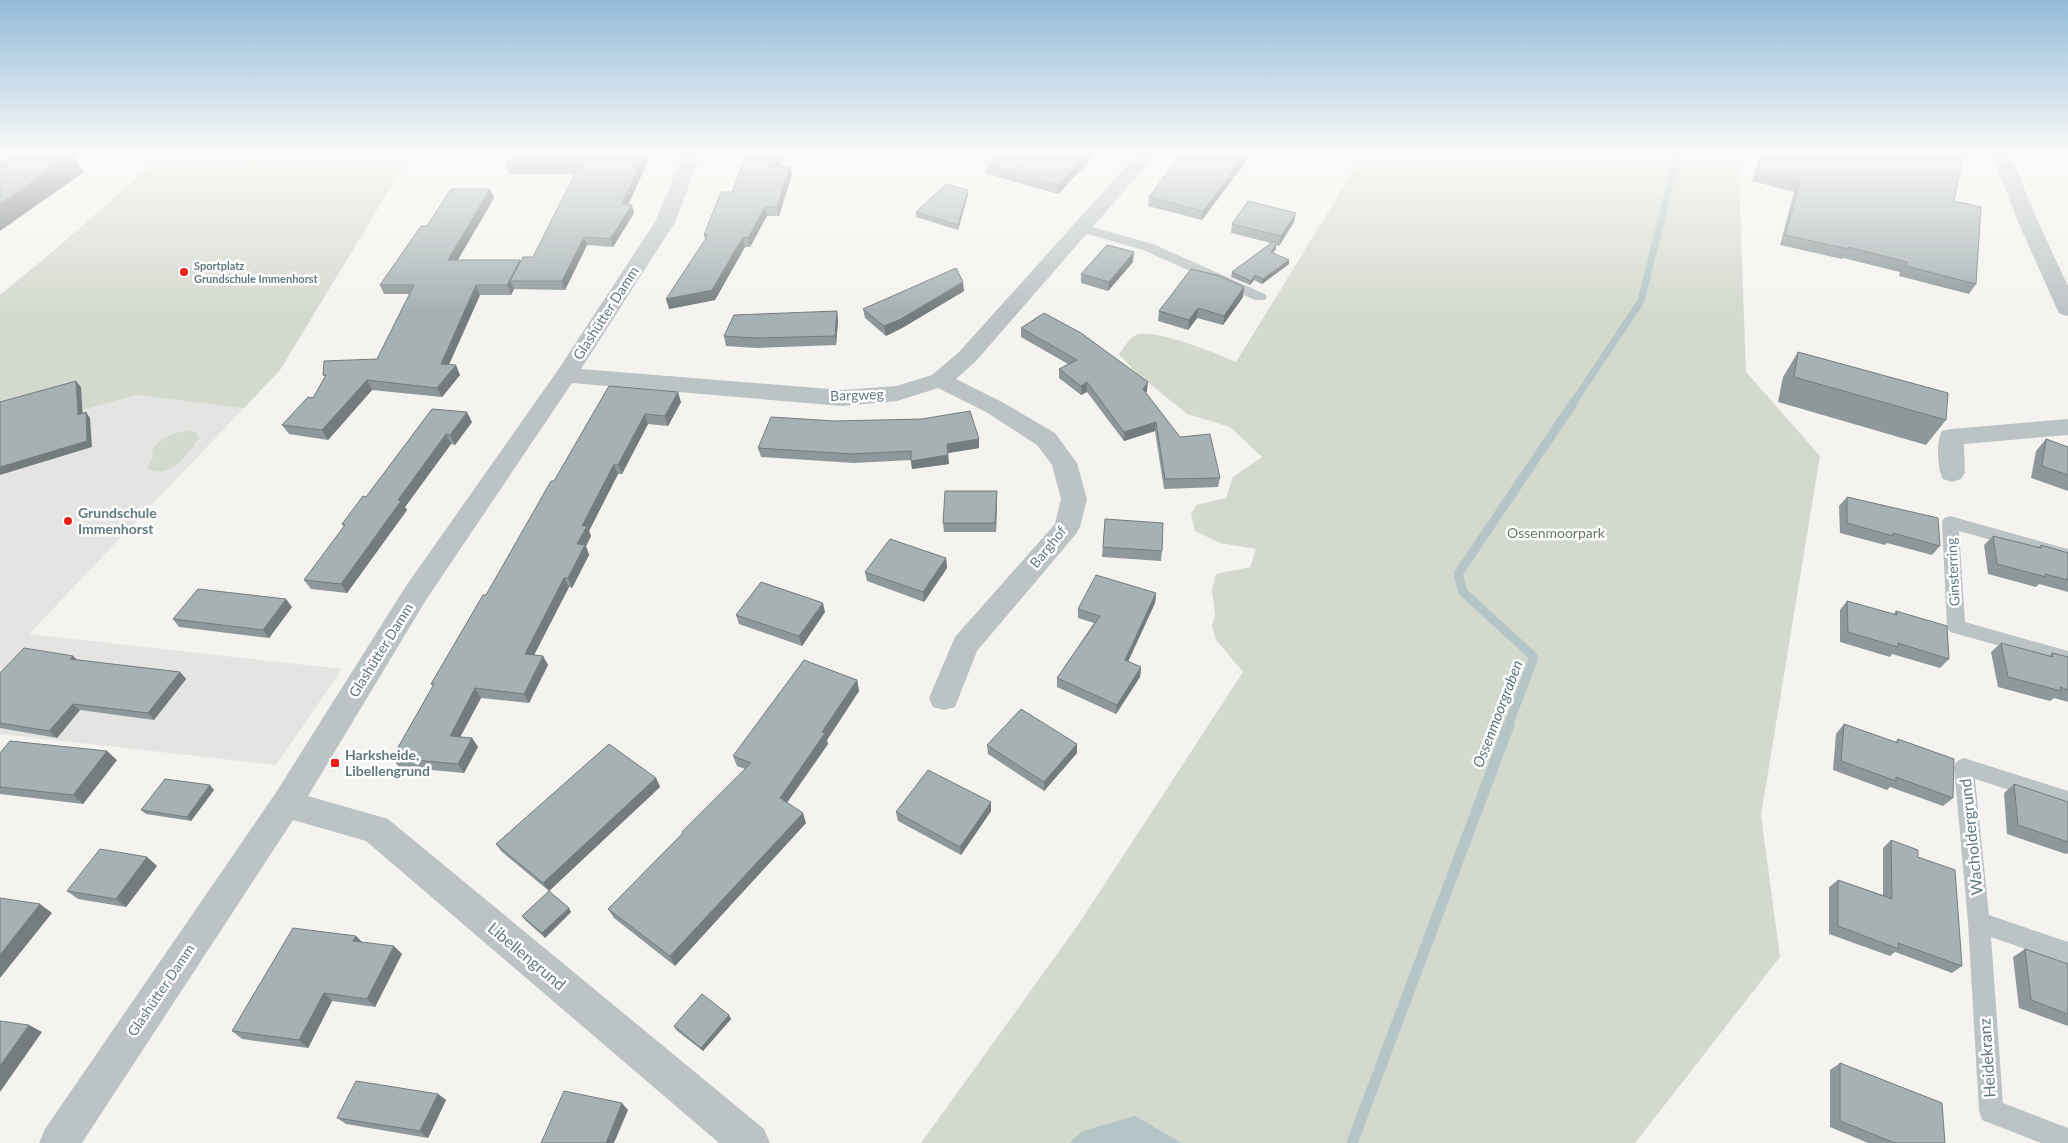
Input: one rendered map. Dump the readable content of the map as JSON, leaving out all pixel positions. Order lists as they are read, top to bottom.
{
  "streets": {
    "street": [
      "Glashütter Damm",
      "Bargweg",
      "Barghof",
      "Libellengrund"
    ],
    "lane": ["Ginsterring", "Wacholdergrund", "Heidekranz"]
  },
  "crossings": [
    ["Glashütter Damm", "Bargweg"],
    ["Glashütter Damm", "Libellengrund"],
    ["Bargweg", "Barghof"],
    ["Wacholdergrund", "Heidekranz"]
  ],
  "water": ["Ossenmoorgraben"],
  "parks": ["Ossenmoorpark"],
  "places": {
    "other": ["Sportplatz Grundschule Immenhorst", "Grundschule Immenhorst"],
    "transit": ["Harksheide, Libellengrund"]
  }
}
